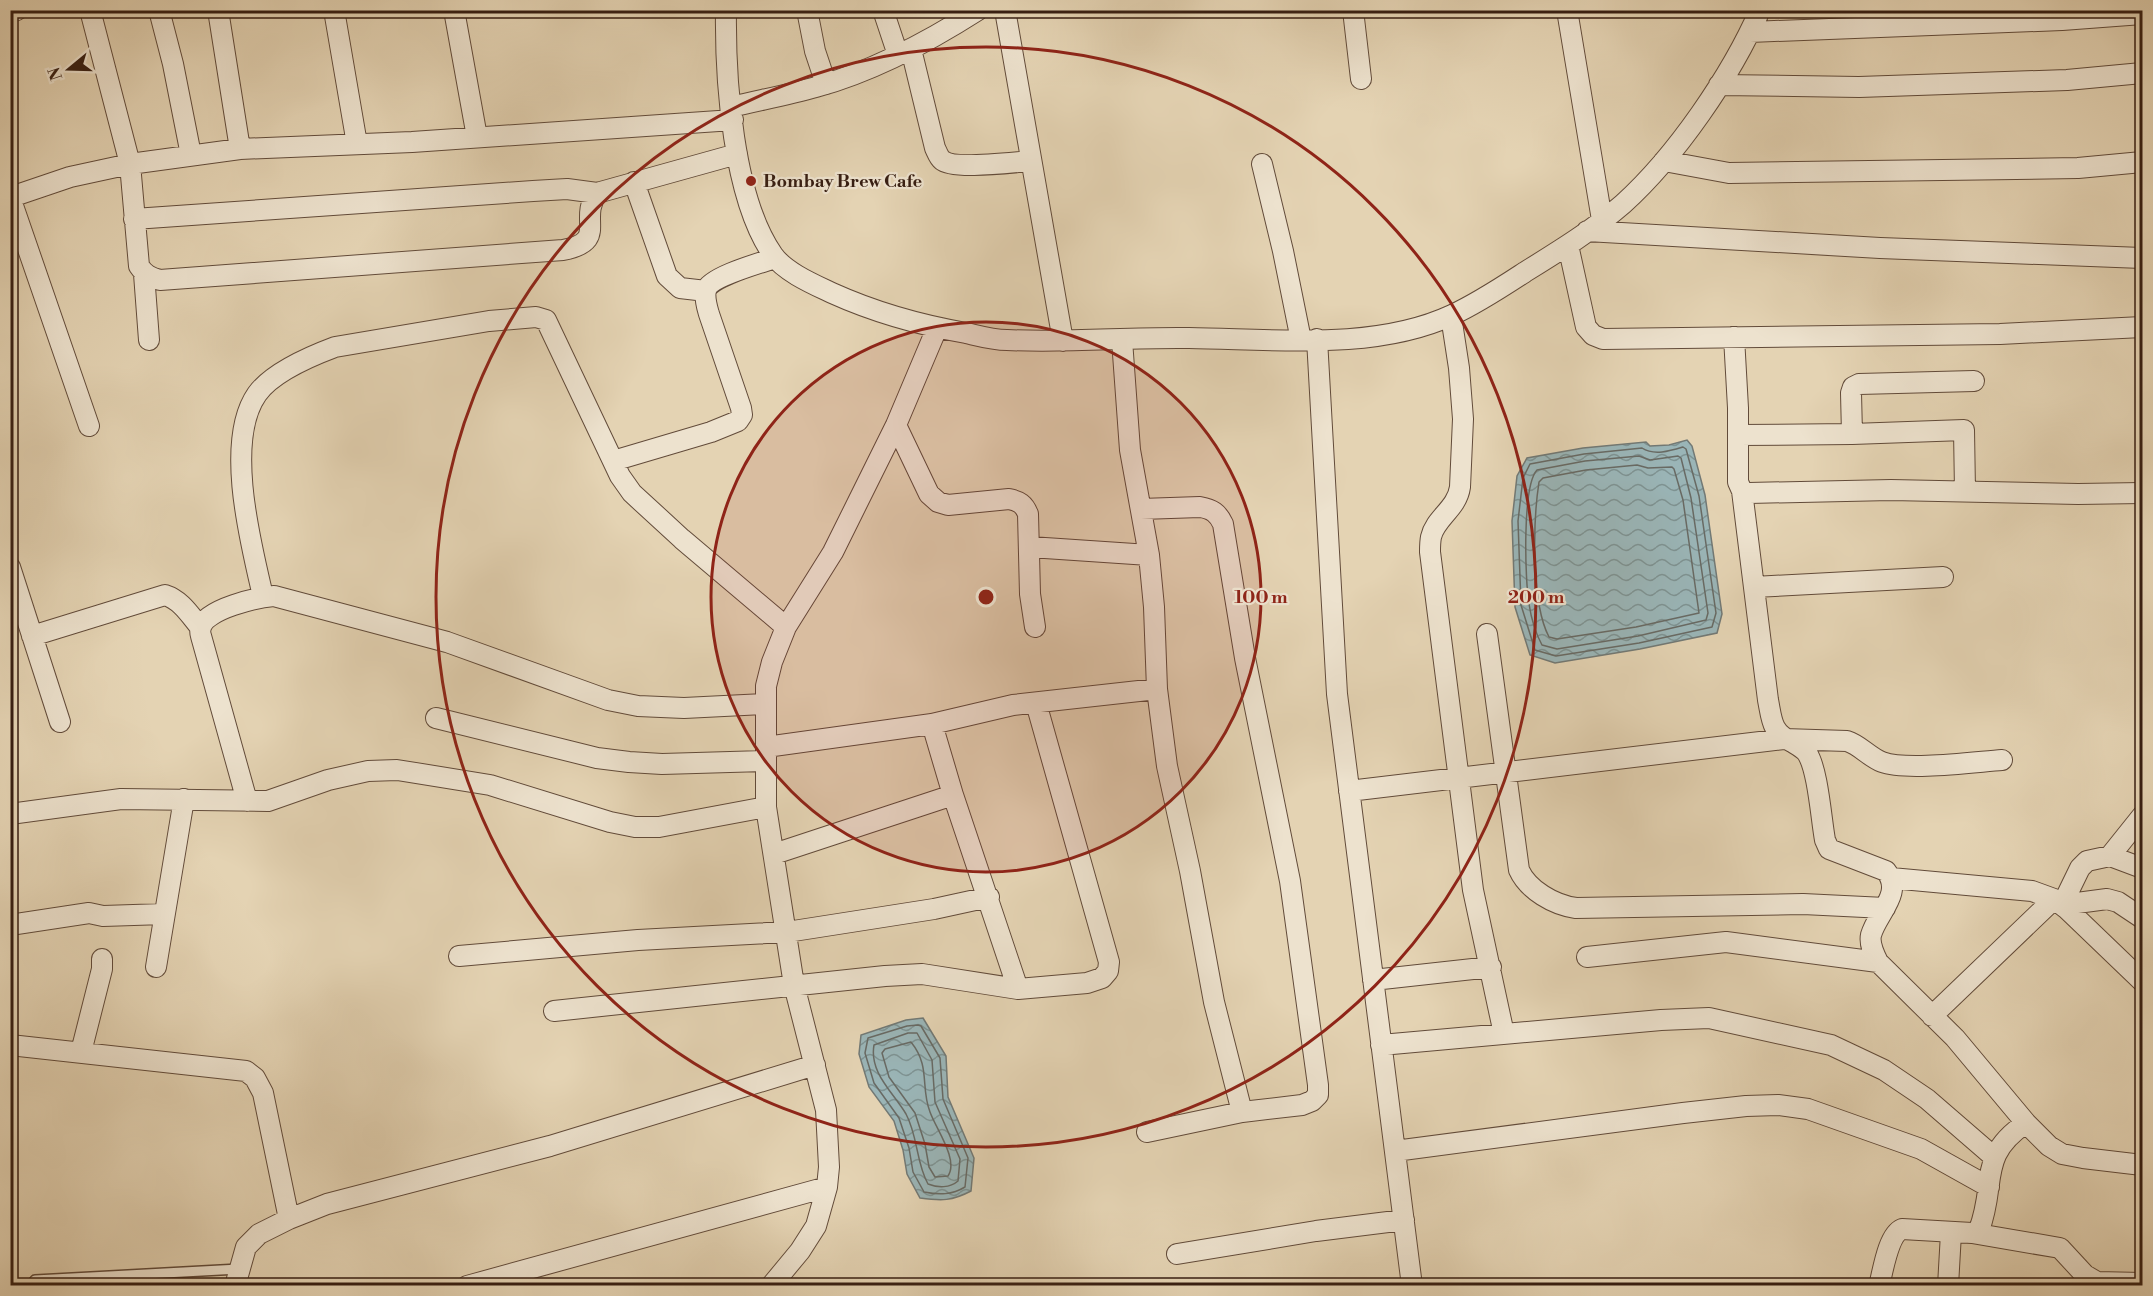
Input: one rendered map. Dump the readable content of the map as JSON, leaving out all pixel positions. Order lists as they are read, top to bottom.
{
  "places": ["Bombay Brew Cafe"],
  "north": "left",
  "rings": ["100 m", "200 m"]
}
